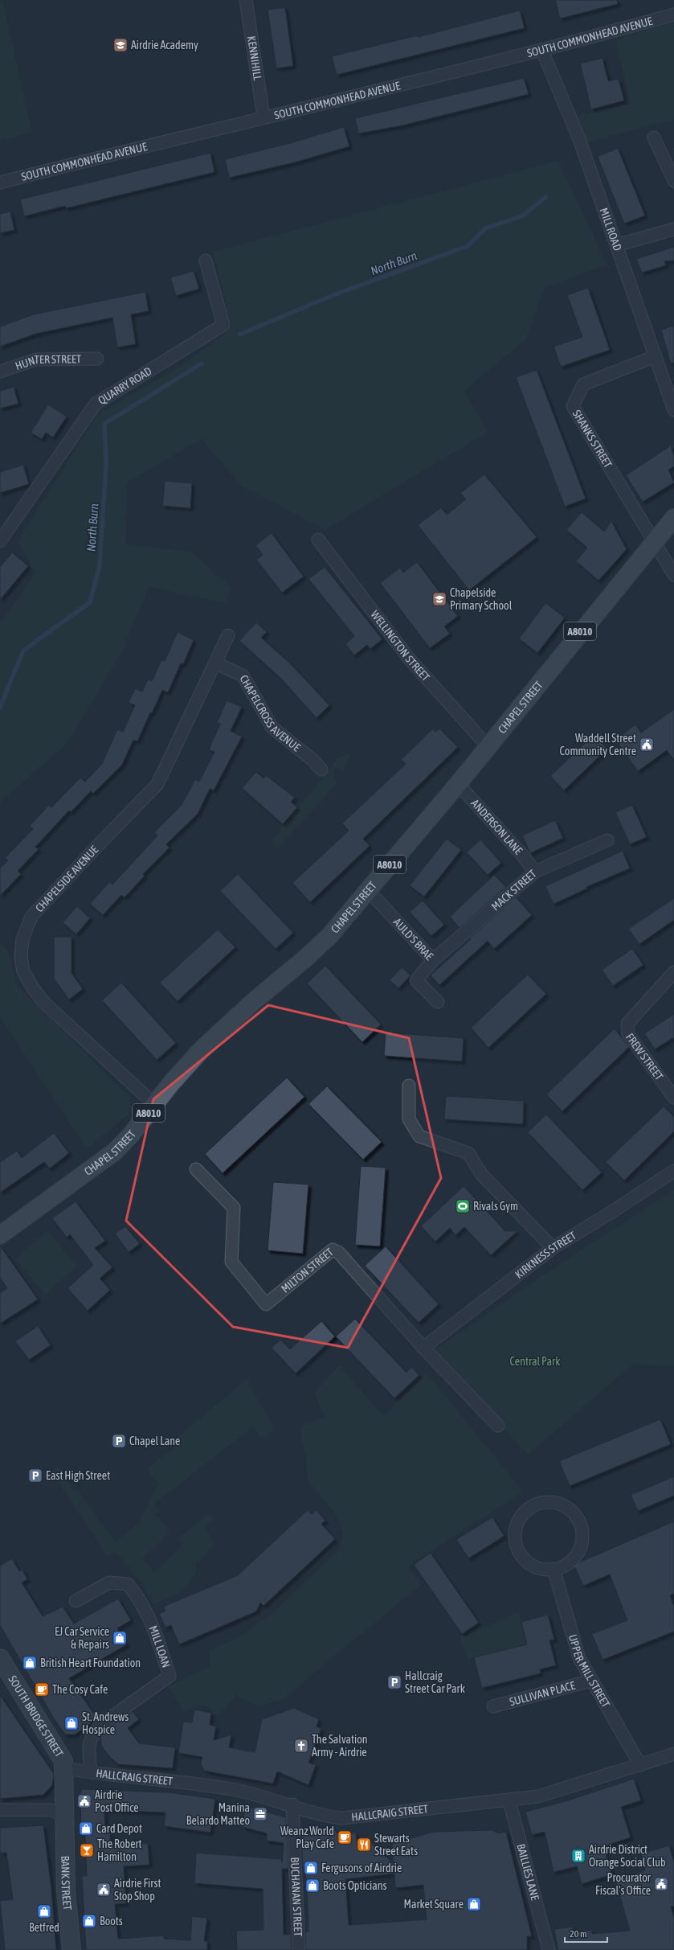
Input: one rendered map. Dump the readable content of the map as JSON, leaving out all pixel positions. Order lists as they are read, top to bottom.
{
  "streets": {
    "main road": [
      "A8010",
      "CHAPEL STREET",
      "SOUTH BRIDGE STREET",
      "BANK STREET"
    ],
    "street": [
      "SOUTH COMMONHEAD AVENUE",
      "KENNIHILL",
      "MILL ROAD",
      "HUNTER STREET",
      "QUARRY ROAD",
      "SHANKS STREET",
      "WELLINGTON STREET",
      "CHAPELCROSS AVENUE",
      "ANDERSON LANE",
      "CHAPELSIDE AVENUE",
      "MACK STREET",
      "AULD'S BRAE",
      "FREW STREET",
      "KIRKNESS STREET",
      "MILTON STREET",
      "MILL LOAN",
      "UPPER MILL STREET",
      "SULLIVAN PLACE",
      "HALLCRAIG STREET",
      "BAILLIES LANE",
      "BUCHANAN STREET"
    ]
  },
  "crossings": [
    ["SOUTH COMMONHEAD AVENUE", "KENNIHILL"],
    ["SOUTH COMMONHEAD AVENUE", "MILL ROAD"],
    ["MILL ROAD", "SHANKS STREET"],
    ["SHANKS STREET", "CHAPEL STREET"],
    ["WELLINGTON STREET", "CHAPEL STREET"],
    ["CHAPEL STREET", "ANDERSON LANE"],
    ["CHAPEL STREET", "CHAPELSIDE AVENUE"],
    ["CHAPEL STREET", "AULD'S BRAE"],
    ["CHAPELCROSS AVENUE", "CHAPELSIDE AVENUE"],
    ["ANDERSON LANE", "MACK STREET"],
    ["MACK STREET", "AULD'S BRAE"],
    ["KIRKNESS STREET", "MILTON STREET"],
    ["MILL LOAN", "HALLCRAIG STREET"],
    ["UPPER MILL STREET", "SULLIVAN PLACE"],
    ["UPPER MILL STREET", "HALLCRAIG STREET"],
    ["SOUTH BRIDGE STREET", "HALLCRAIG STREET"],
    ["SOUTH BRIDGE STREET", "BANK STREET"],
    ["HALLCRAIG STREET", "BAILLIES LANE"],
    ["HALLCRAIG STREET", "BUCHANAN STREET"]
  ],
  "water": ["North Burn"],
  "parks": ["Central Park"],
  "places": {
    "school or university": ["Airdrie Academy", "Chapelside Primary School"],
    "public building": [
      "Waddell Street Community Centre",
      "Airdrie Post Office",
      "Procurator Fiscal's Office",
      "Airdrie First Stop Shop"
    ],
    "sports": ["Rivals Gym"],
    "parking": ["Chapel Lane", "East High Street", "Hallcraig Street Car Park"],
    "shop": [
      "EJ Car Service & Repairs",
      "British Heart Foundation",
      "St. Andrews Hospice",
      "Card Depot",
      "Fergusons of Airdrie",
      "Boots Opticians",
      "Market Square",
      "Betfred",
      "Boots"
    ],
    "cafe": ["The Cosy Cafe", "Weanz World Play Cafe"],
    "church": ["The Salvation Army - Airdrie"],
    "office": ["Manina Belardo Matteo"],
    "restaurant": ["Stewarts Street Eats"],
    "bar": ["The Robert Hamilton"],
    "building": ["Airdrie District Orange Social Club"]
  },
  "scale_bar": "20 m"
}
